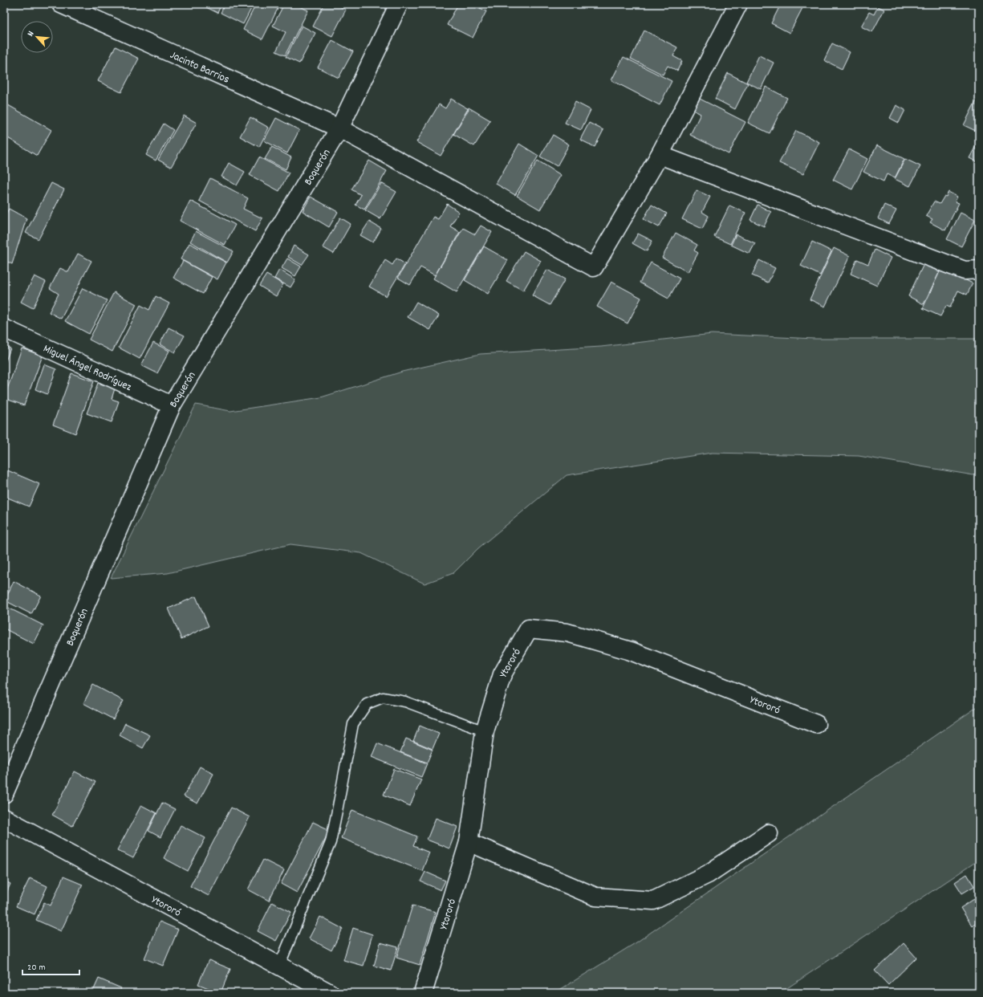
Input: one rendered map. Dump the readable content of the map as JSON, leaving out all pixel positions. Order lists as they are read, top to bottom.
{
  "streets": {
    "street": [
      "Jacinto Barrios",
      "Boquerón",
      "Miguel Ángel Rodríguez",
      "Ytororó"
    ]
  },
  "crossings": [
    ["Jacinto Barrios", "Boquerón"],
    ["Boquerón", "Miguel Ángel Rodríguez"]
  ],
  "scale_bar": "20 m",
  "north": "top left"
}
